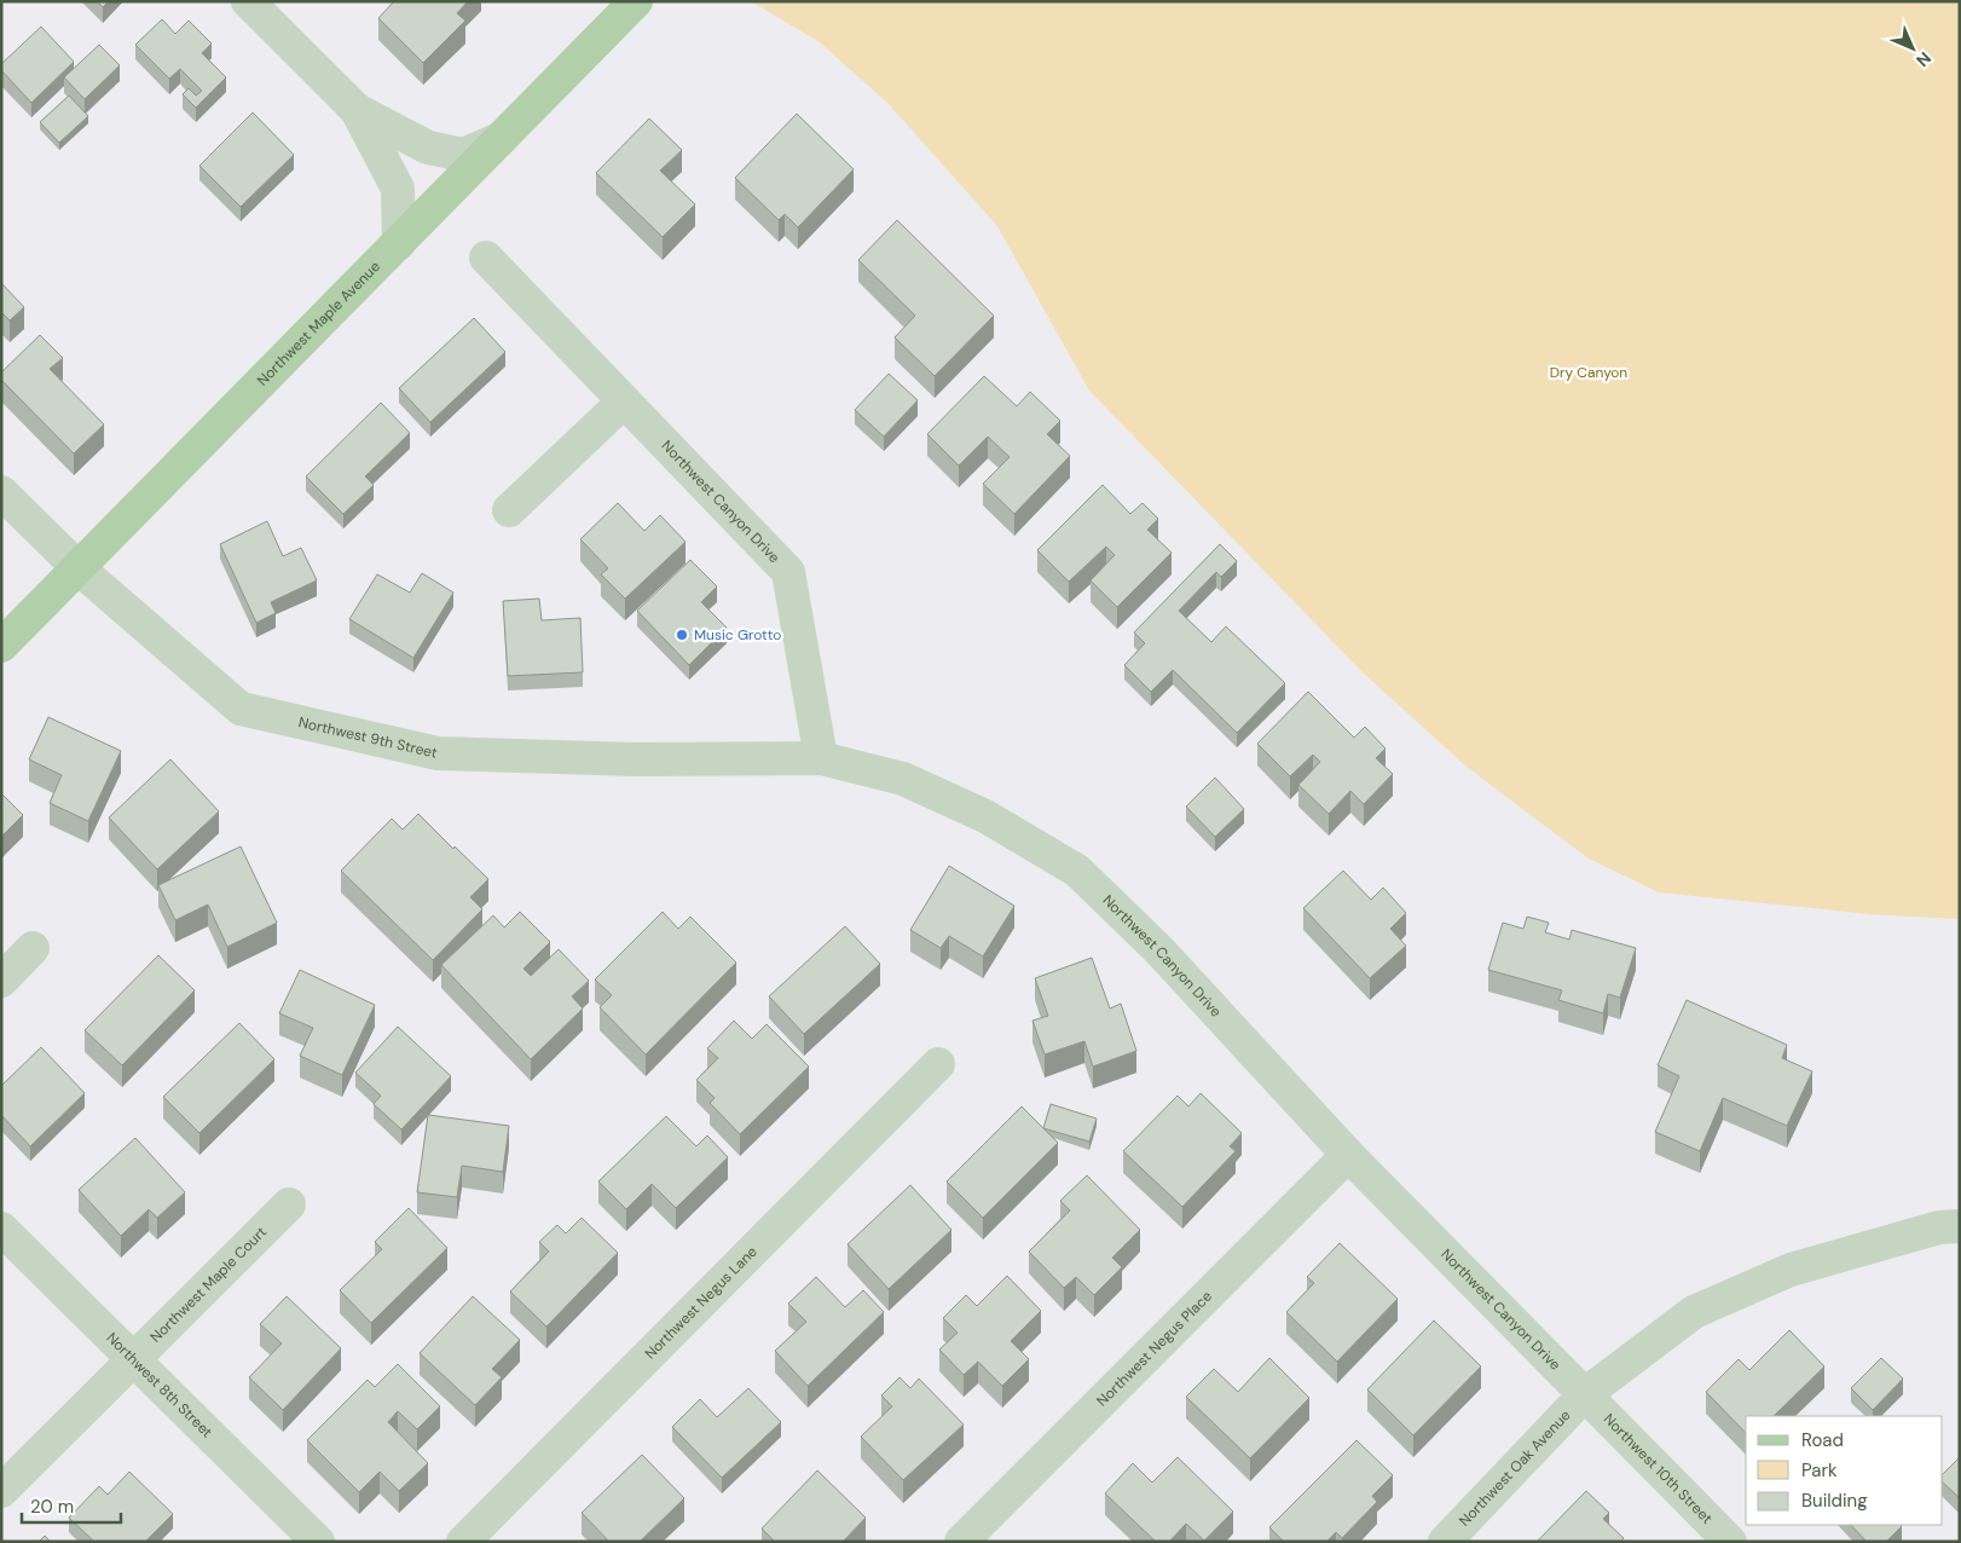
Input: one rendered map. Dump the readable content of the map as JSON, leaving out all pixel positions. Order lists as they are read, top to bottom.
{
  "streets": {
    "main road": ["Northwest Maple Avenue"],
    "street": [
      "Northwest Canyon Drive",
      "Northwest 9th Street",
      "Northwest Maple Court",
      "Northwest Negus Lane",
      "Northwest Negus Place",
      "Northwest 8th Street",
      "Northwest Oak Avenue",
      "Northwest 10th Street"
    ]
  },
  "crossings": [
    ["Northwest Maple Avenue", "Northwest 9th Street"],
    ["Northwest Canyon Drive", "Northwest 9th Street"],
    ["Northwest Canyon Drive", "Northwest Negus Place"],
    ["Northwest Canyon Drive", "Northwest Oak Avenue"],
    ["Northwest Canyon Drive", "Northwest 10th Street"],
    ["Northwest Maple Court", "Northwest 8th Street"],
    ["Northwest Oak Avenue", "Northwest 10th Street"]
  ],
  "parks": ["Dry Canyon"],
  "places": ["Music Grotto"],
  "legend": ["Road", "Park", "Building"],
  "scale_bar": "20 m",
  "north": "bottom right"
}
